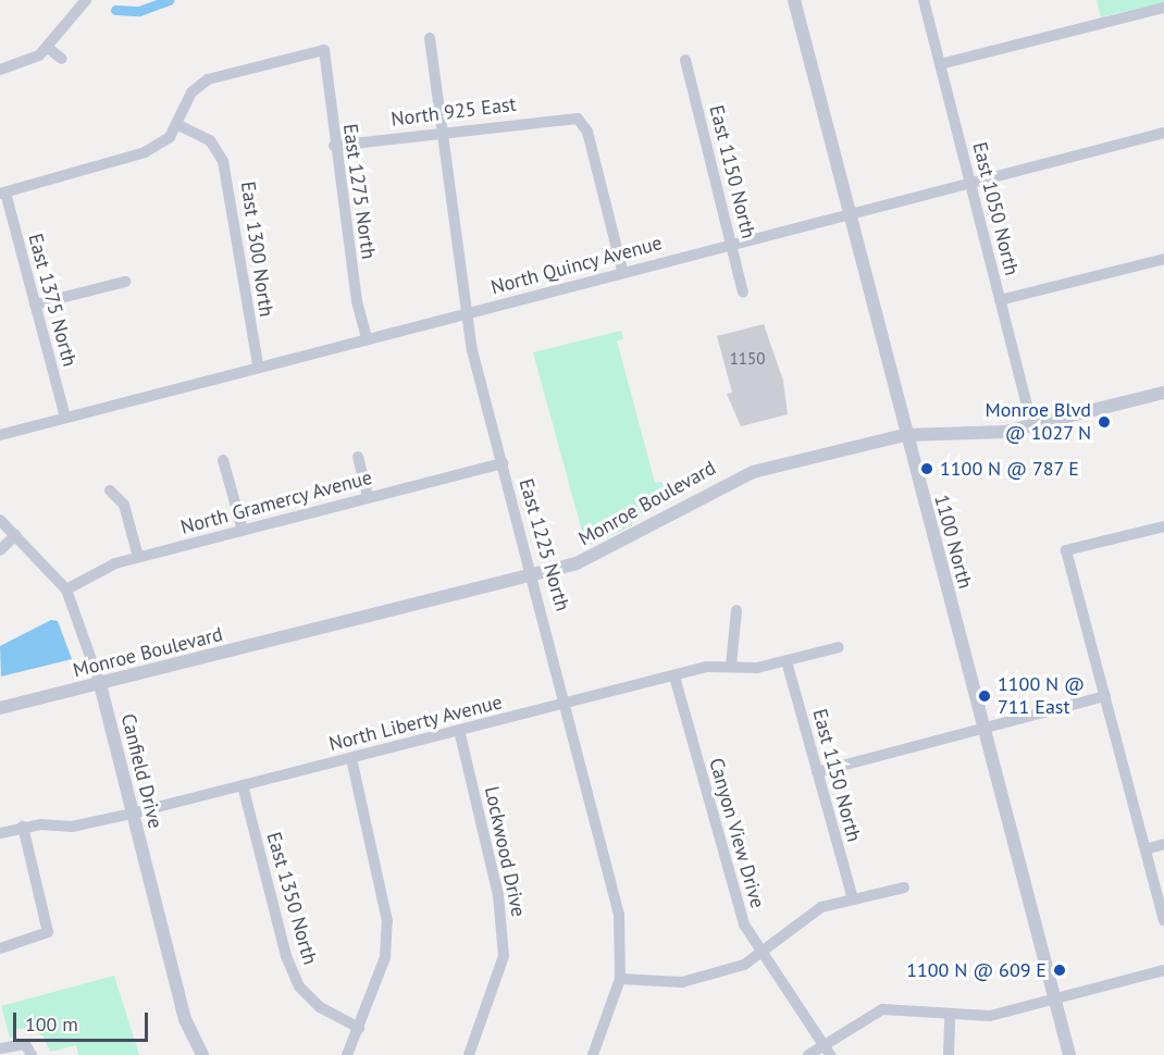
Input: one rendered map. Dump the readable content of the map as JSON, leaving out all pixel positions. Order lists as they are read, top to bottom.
{
  "streets": {
    "street": [
      "North 925 East",
      "East 1150 North",
      "East 1275 North",
      "East 1050 North",
      "East 1300 North",
      "North Quincy Avenue",
      "East 1375 North",
      "North Gramercy Avenue",
      "Monroe Boulevard",
      "1100 North",
      "East 1225 North",
      "North Liberty Avenue",
      "Canfield Drive",
      "Canyon View Drive",
      "Lockwood Drive",
      "East 1350 North"
    ]
  },
  "crossings": [
    ["North 925 East", "East 1275 North"],
    ["North 925 East", "North Quincy Avenue"],
    ["North 925 East", "East 1225 North"],
    ["East 1150 North", "North Quincy Avenue"],
    ["East 1150 North", "North Liberty Avenue"],
    ["East 1275 North", "East 1300 North"],
    ["East 1275 North", "North Quincy Avenue"],
    ["East 1050 North", "North Quincy Avenue"],
    ["East 1050 North", "Monroe Boulevard"],
    ["East 1300 North", "North Quincy Avenue"],
    ["North Quincy Avenue", "East 1375 North"],
    ["North Quincy Avenue", "1100 North"],
    ["North Quincy Avenue", "East 1225 North"],
    ["North Gramercy Avenue", "East 1225 North"],
    ["North Gramercy Avenue", "Canfield Drive"],
    ["Monroe Boulevard", "1100 North"],
    ["Monroe Boulevard", "East 1225 North"],
    ["Monroe Boulevard", "Canfield Drive"],
    ["East 1225 North", "North Liberty Avenue"],
    ["North Liberty Avenue", "Canfield Drive"],
    ["North Liberty Avenue", "Canyon View Drive"],
    ["North Liberty Avenue", "Lockwood Drive"],
    ["North Liberty Avenue", "East 1350 North"]
  ],
  "places": [
    "Monroe Blvd @ 1027 N",
    "1100 N @ 787 E",
    "1100 N @ 711 East",
    "1100 N @ 609 E"
  ],
  "house_numbers": ["1150"],
  "scale_bar": "100 m"
}
